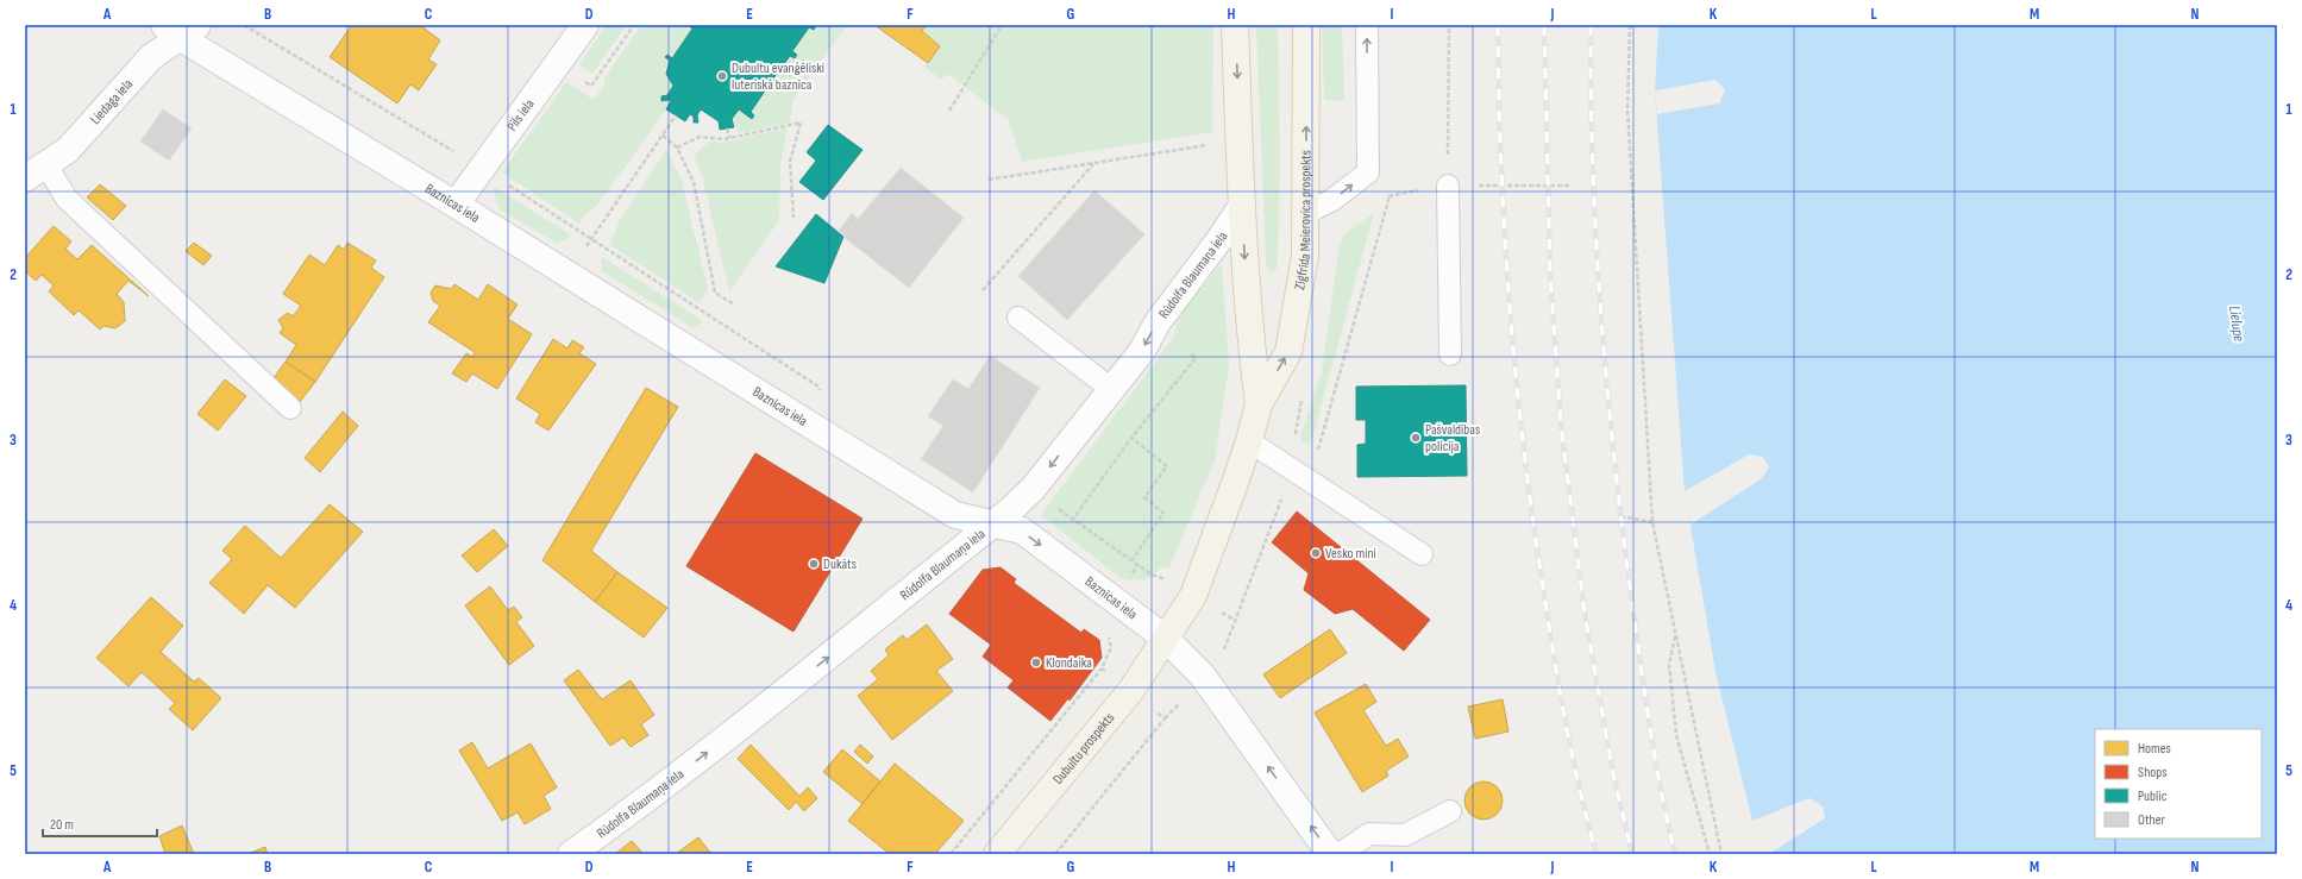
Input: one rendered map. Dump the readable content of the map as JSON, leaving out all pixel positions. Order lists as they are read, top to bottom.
{
  "streets": {
    "main road": ["Zigfrīda Meierovica prospekts", "Dubultu prospekts"],
    "street": [
      "Liedaga iela",
      "Pils iela",
      "Baznīcas iela",
      "Rūdolfa Blaumaņa iela"
    ]
  },
  "crossings": [
    ["Liedaga iela", "Baznīcas iela"],
    ["Pils iela", "Baznīcas iela"],
    ["Baznīcas iela", "Zigfrīda Meierovica prospekts"],
    ["Baznīcas iela", "Rūdolfa Blaumaņa iela"],
    ["Baznīcas iela", "Dubultu prospekts"],
    ["Zigfrīda Meierovica prospekts", "Rūdolfa Blaumaņa iela"],
    ["Zigfrīda Meierovica prospekts", "Dubultu prospekts"]
  ],
  "water": ["Lielupe"],
  "places": [
    "Dubultu evanģēliski luteriskā baznīca",
    "Pašvaldības policija",
    "Vesko mini",
    "Dukāts",
    "Klondaika"
  ],
  "legend": [
    "Homes",
    "Shops",
    "Public",
    "Other"
  ],
  "scale_bar": "20 m",
  "grid": {
    "columns": [
      "A",
      "B",
      "C",
      "D",
      "E",
      "F",
      "G",
      "H",
      "I",
      "J",
      "K",
      "L",
      "M",
      "N"
    ],
    "rows": [
      "1",
      "2",
      "3",
      "4",
      "5"
    ]
  }
}
